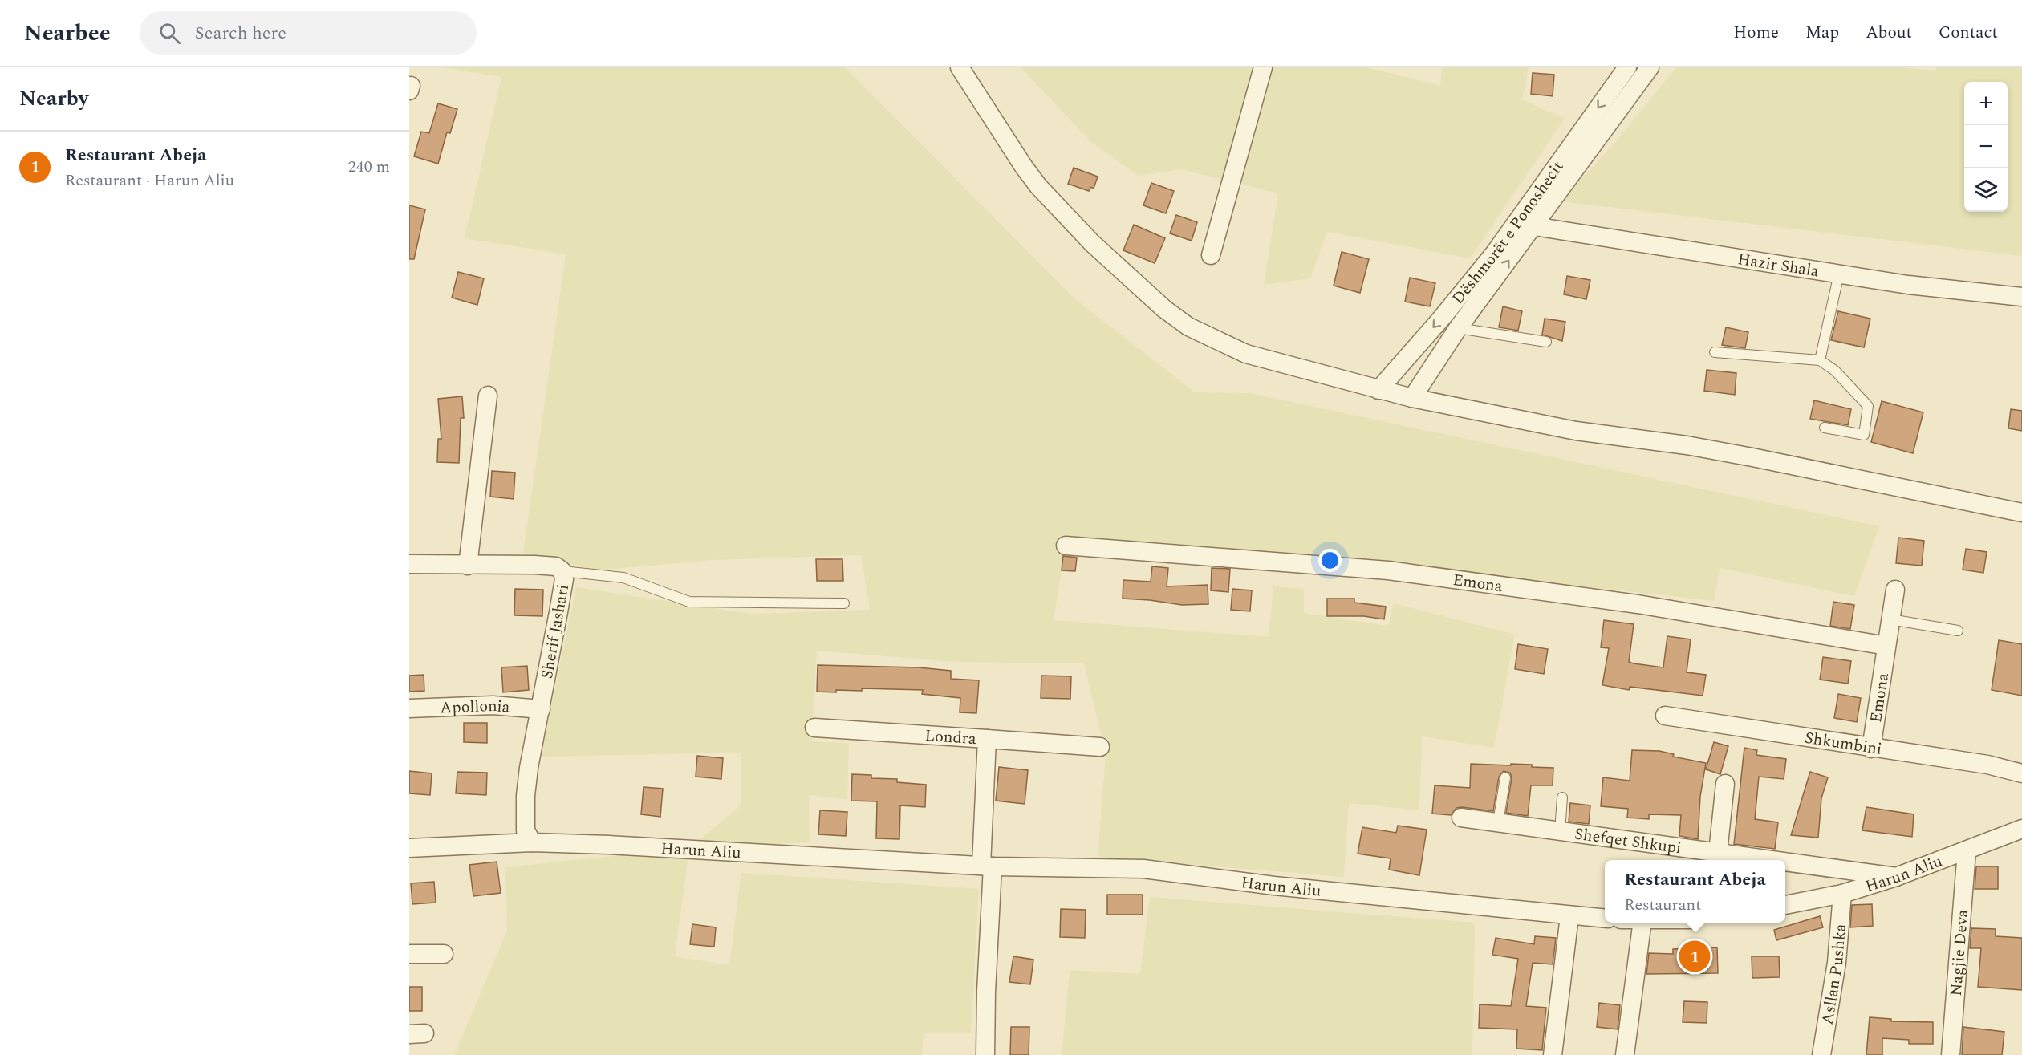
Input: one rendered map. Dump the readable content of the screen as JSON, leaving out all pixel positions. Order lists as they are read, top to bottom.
{
  "streets": {
    "street": [
      "Dëshmorët e Ponoshecit",
      "Hazir Shala",
      "Emona",
      "Sherif Jashari",
      "Apollonia",
      "Londra",
      "Shkumbini",
      "Shefqet Shkupi",
      "Harun Aliu",
      "Nagjie Deva",
      "Asllan Pushka"
    ]
  },
  "crossings": [
    ["Dëshmorët e Ponoshecit", "Hazir Shala"],
    ["Emona", "Shkumbini"],
    ["Sherif Jashari", "Apollonia"],
    ["Sherif Jashari", "Harun Aliu"],
    ["Londra", "Harun Aliu"],
    ["Shefqet Shkupi", "Harun Aliu"],
    ["Harun Aliu", "Nagjie Deva"],
    ["Harun Aliu", "Asllan Pushka"]
  ],
  "page": {
    "header": "Nearbee",
    "search": "Search here",
    "nav": [
      "Home",
      "Map",
      "About",
      "Contact"
    ],
    "heading": "Nearby",
    "map_buttons": ["+", "−"],
    "list": [
      {
        "mark": "1",
        "name": "Restaurant Abeja",
        "note": "Restaurant · Harun Aliu",
        "value": "240 m"
      }
    ],
    "popup": ["Restaurant Abeja", "Restaurant"],
    "pins": "1"
  }
}
